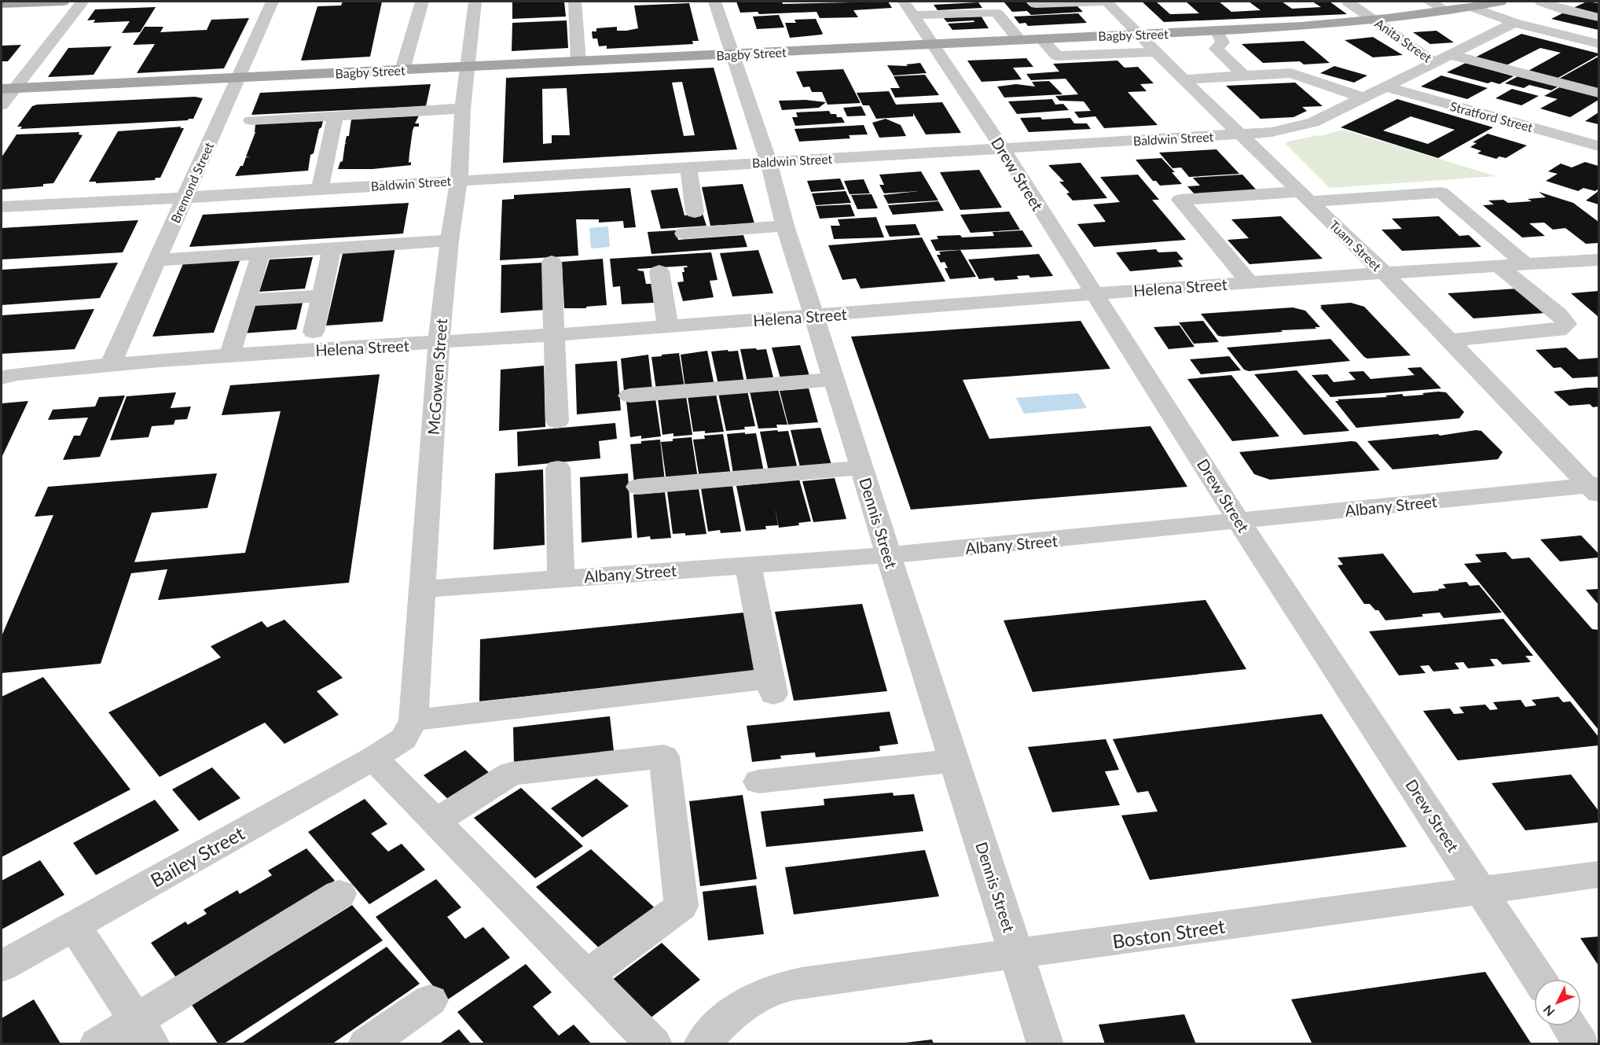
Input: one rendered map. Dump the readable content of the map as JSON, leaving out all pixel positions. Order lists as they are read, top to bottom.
{
  "streets": {
    "main road": ["Bagby Street"],
    "street": [
      "Anita Street",
      "Stratford Street",
      "Baldwin Street",
      "Drew Street",
      "Bremond Street",
      "Tuam Street",
      "Helena Street",
      "McGowen Street",
      "Albany Street",
      "Dennis Street",
      "Bailey Street",
      "Boston Street"
    ]
  },
  "crossings": [
    ["Bagby Street", "Anita Street"],
    ["Bagby Street", "Drew Street"],
    ["Bagby Street", "Bremond Street"],
    ["Bagby Street", "Tuam Street"],
    ["Bagby Street", "McGowen Street"],
    ["Bagby Street", "Dennis Street"],
    ["Anita Street", "Baldwin Street"],
    ["Stratford Street", "Baldwin Street"],
    ["Baldwin Street", "Drew Street"],
    ["Baldwin Street", "Bremond Street"],
    ["Baldwin Street", "Tuam Street"],
    ["Baldwin Street", "McGowen Street"],
    ["Baldwin Street", "Dennis Street"],
    ["Drew Street", "Helena Street"],
    ["Drew Street", "Albany Street"],
    ["Drew Street", "Boston Street"],
    ["Bremond Street", "Helena Street"],
    ["Tuam Street", "Helena Street"],
    ["Tuam Street", "Albany Street"],
    ["Helena Street", "McGowen Street"],
    ["Helena Street", "Dennis Street"],
    ["McGowen Street", "Albany Street"],
    ["McGowen Street", "Bailey Street"],
    ["Albany Street", "Dennis Street"],
    ["Dennis Street", "Boston Street"]
  ],
  "north": "bottom left"
}
